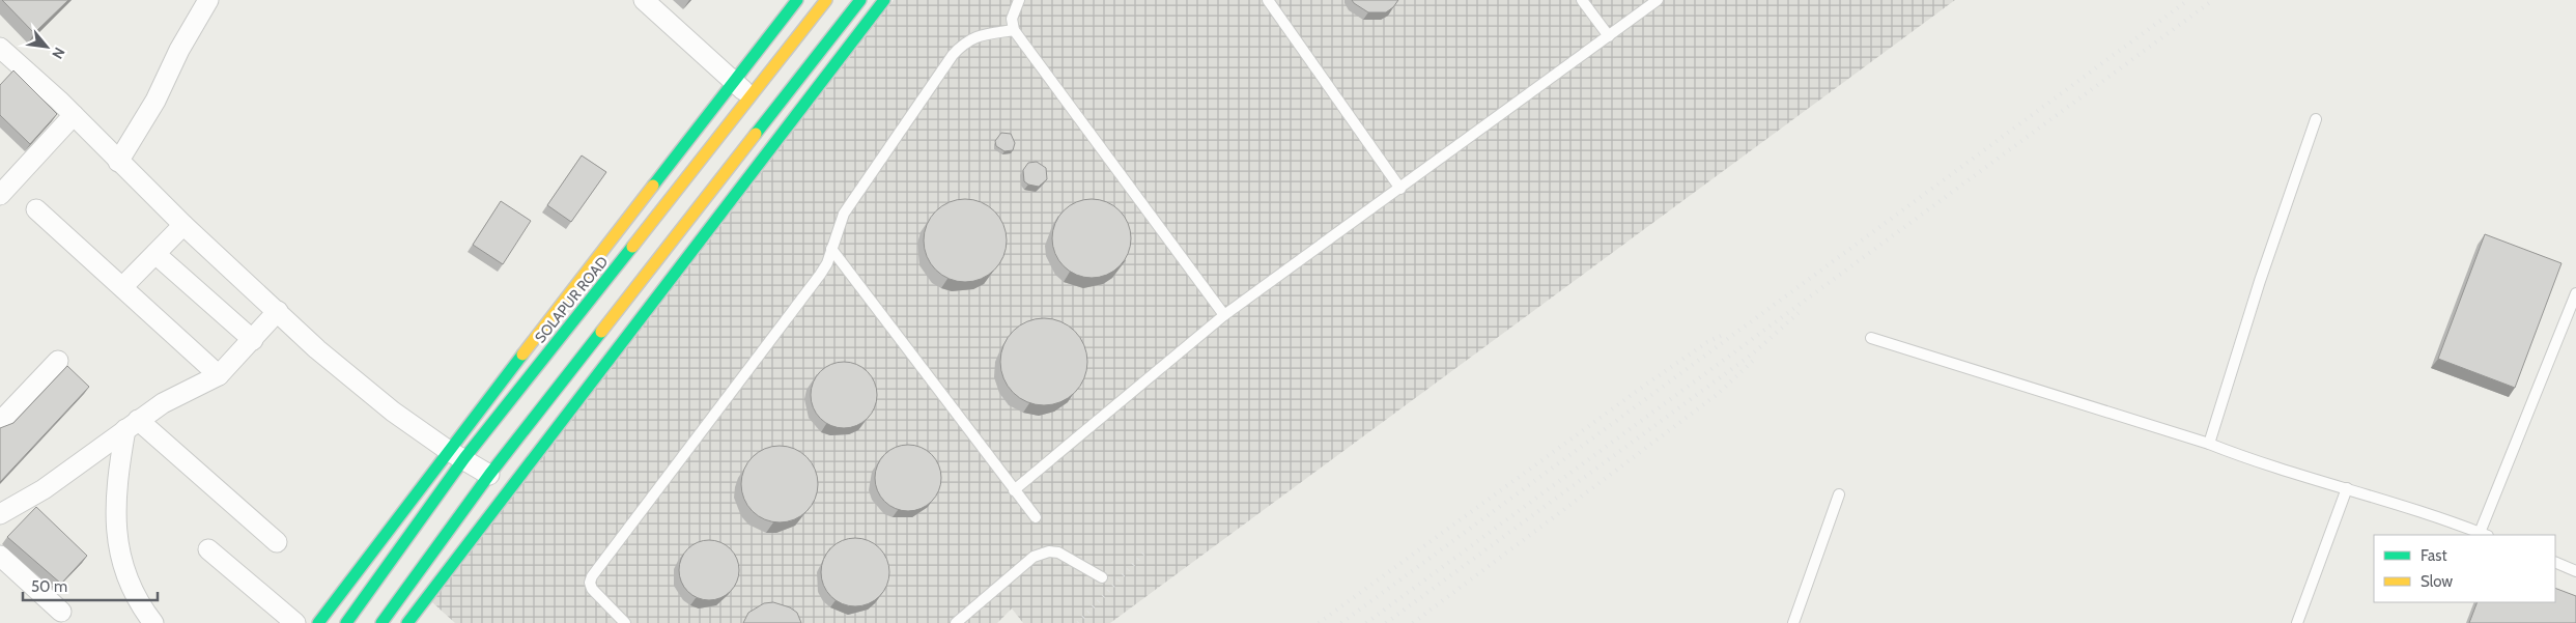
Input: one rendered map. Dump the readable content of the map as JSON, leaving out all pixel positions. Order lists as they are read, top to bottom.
{
  "streets": {
    "main road": ["SOLAPUR ROAD"]
  },
  "legend": ["Fast", "Slow"],
  "scale_bar": "50 m",
  "north": "bottom right"
}
